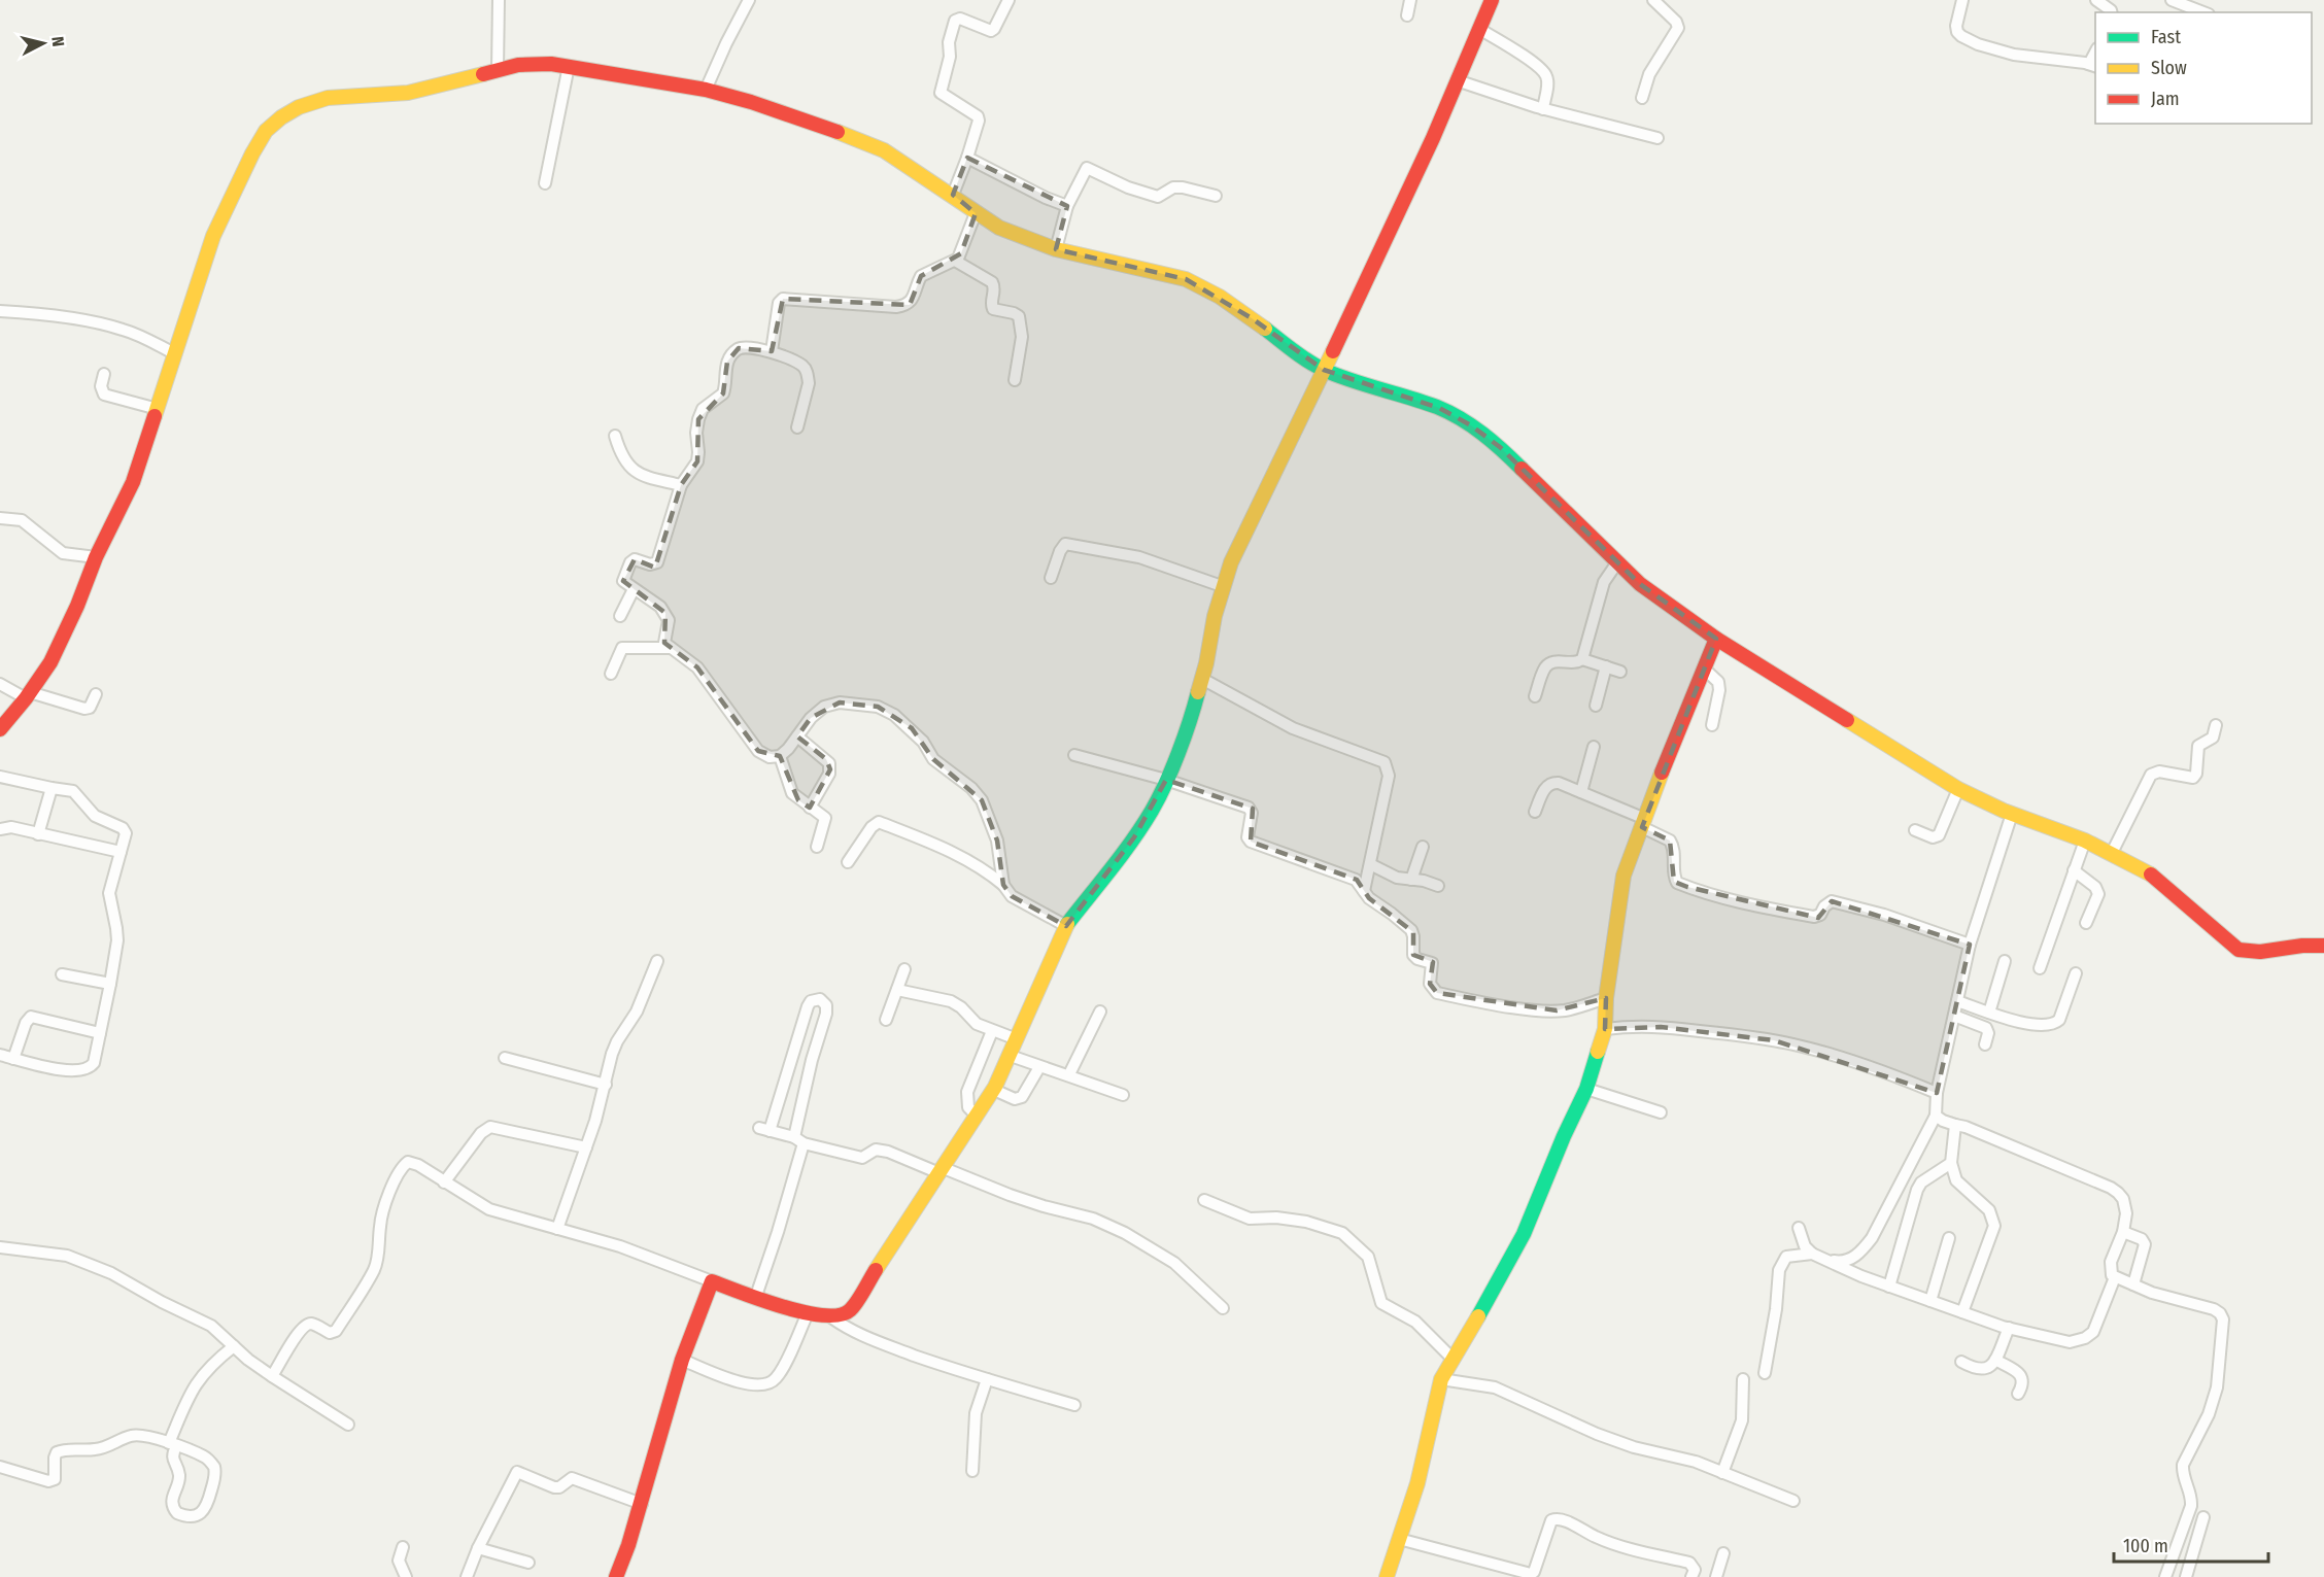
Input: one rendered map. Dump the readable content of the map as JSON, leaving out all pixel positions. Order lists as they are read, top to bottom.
{
  "legend": ["Fast", "Slow", "Jam"],
  "scale_bar": "100 m",
  "north": "right"
}
